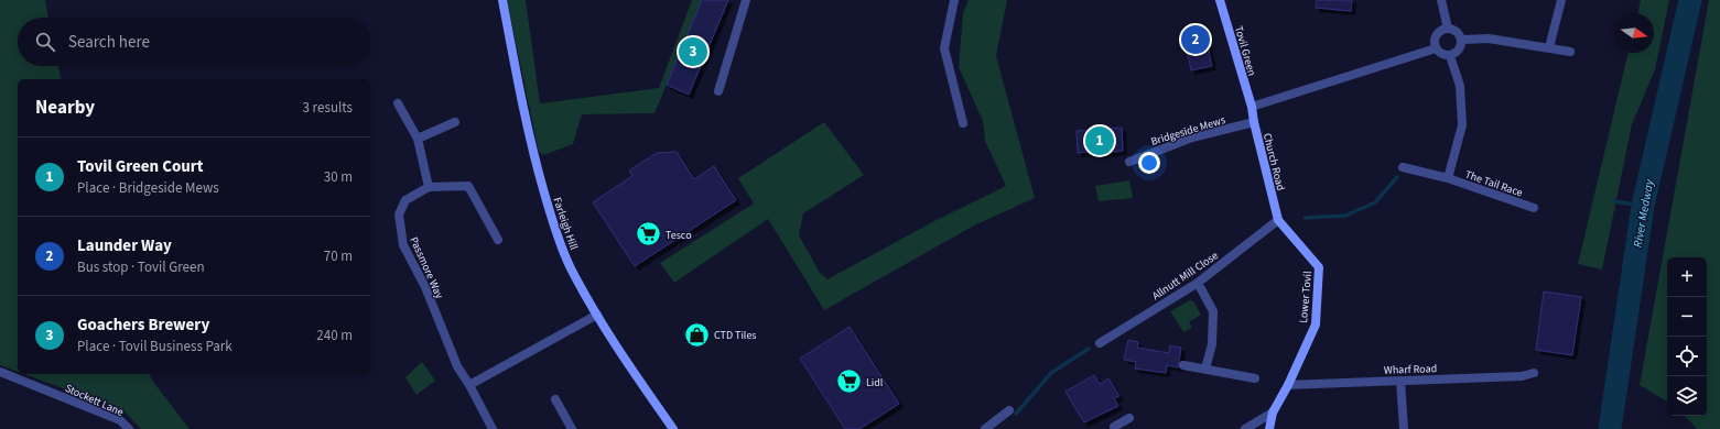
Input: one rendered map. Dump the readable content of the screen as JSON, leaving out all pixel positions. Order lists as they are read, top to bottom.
{
  "streets": {
    "street": [
      "Tovil Green",
      "Bridgeside Mews",
      "Church Road",
      "The Tail Race",
      "Farleigh Hill",
      "Passmore Way",
      "Allnutt Mill Close",
      "Lower Tovil",
      "Wharf Road",
      "Stockett Lane"
    ]
  },
  "crossings": [
    ["Tovil Green", "Church Road"],
    ["Bridgeside Mews", "Church Road"],
    ["Church Road", "Allnutt Mill Close"],
    ["Church Road", "Lower Tovil"],
    ["Allnutt Mill Close", "Lower Tovil"],
    ["Lower Tovil", "Wharf Road"]
  ],
  "water": ["River Medway"],
  "places": {
    "supermarket": ["Tesco", "Lidl"],
    "shop": ["CTD Tiles"]
  },
  "north": "right",
  "page": {
    "search": "Search here",
    "pins": ["2", "3", "1"],
    "heading": ["Nearby", "3 results"],
    "list": [
      {
        "mark": "1",
        "name": "Tovil Green Court",
        "note": "Place · Bridgeside Mews",
        "value": "30 m"
      },
      {
        "mark": "2",
        "name": "Launder Way",
        "note": "Bus stop · Tovil Green",
        "value": "70 m"
      },
      {
        "mark": "3",
        "name": "Goachers Brewery",
        "note": "Place · Tovil Business Park",
        "value": "240 m"
      }
    ],
    "map_buttons": ["+", "−"]
  }
}
